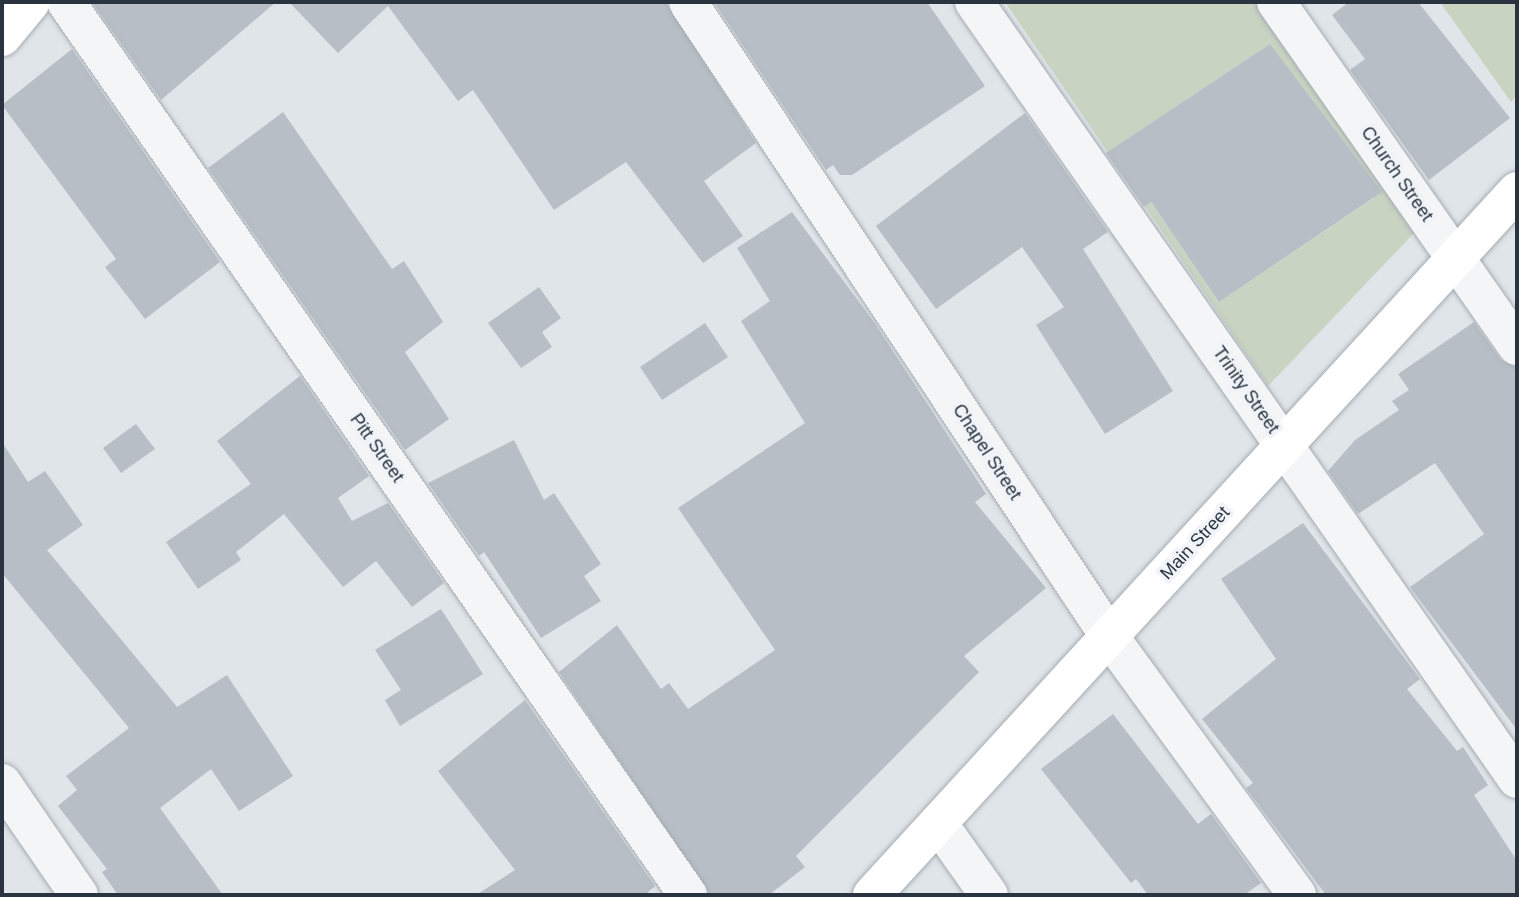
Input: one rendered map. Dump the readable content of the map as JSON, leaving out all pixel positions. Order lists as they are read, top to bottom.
{
  "streets": {
    "street": [
      "Church Street",
      "Trinity Street",
      "Pitt Street",
      "Chapel Street",
      "Main Street"
    ]
  },
  "crossings": [
    ["Church Street", "Main Street"],
    ["Trinity Street", "Main Street"],
    ["Chapel Street", "Main Street"]
  ]
}
